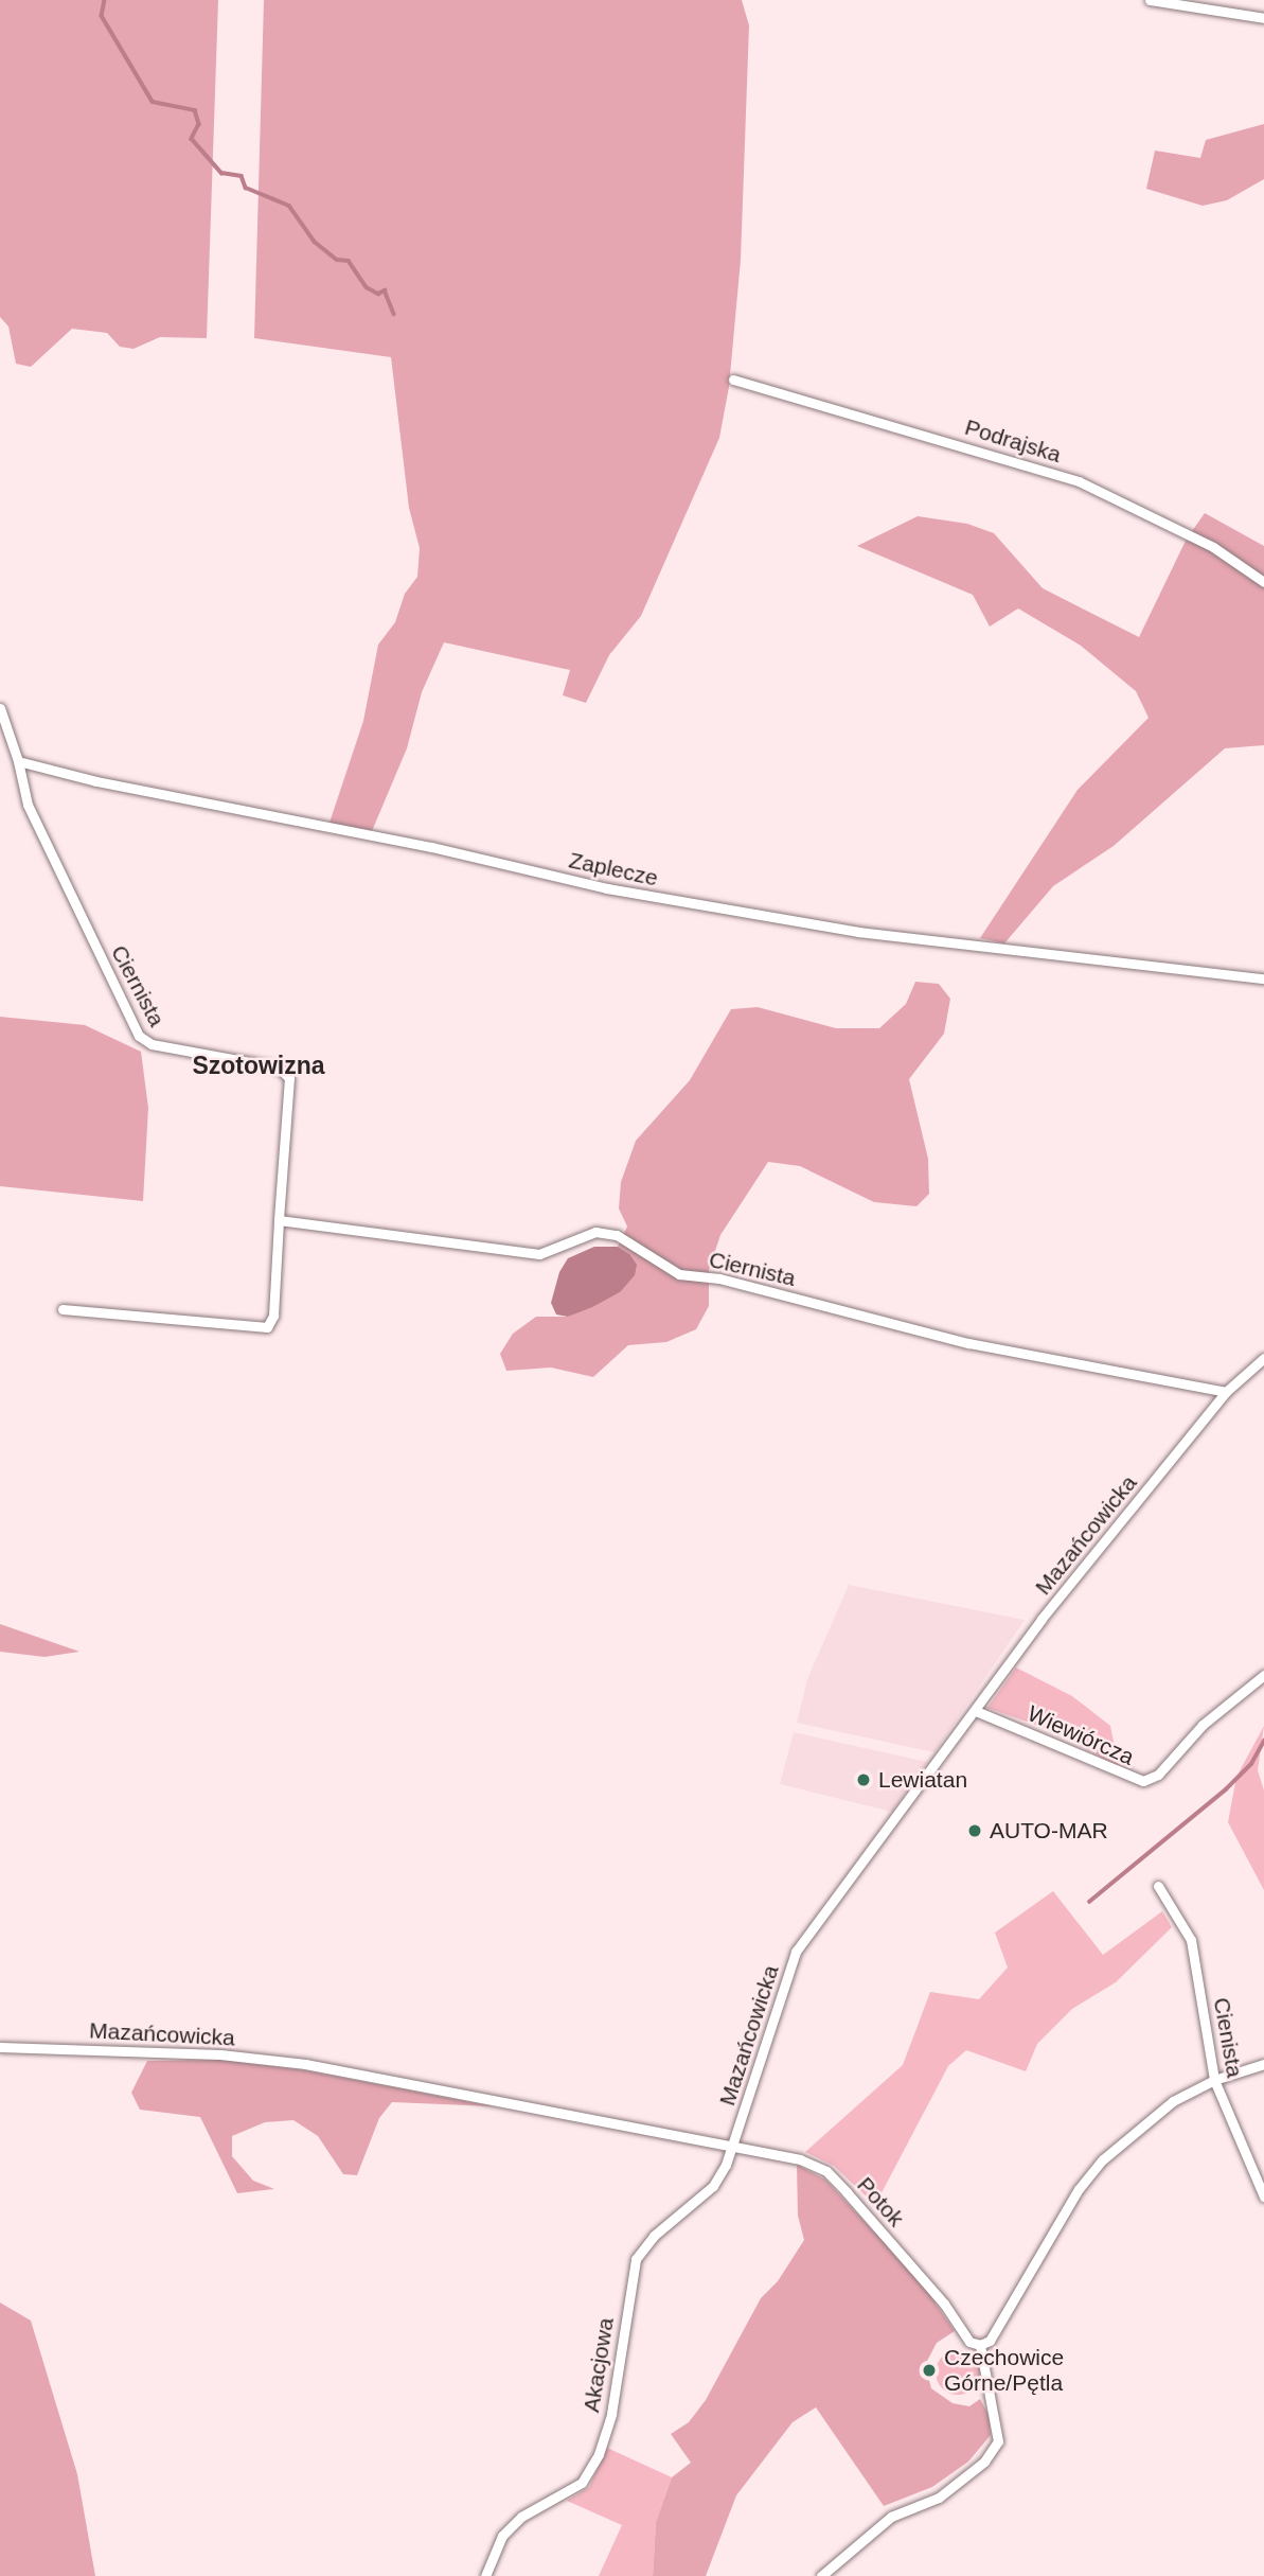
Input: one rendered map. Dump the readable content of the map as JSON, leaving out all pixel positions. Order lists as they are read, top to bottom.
{
  "streets": {
    "street": [
      "Podrajska",
      "Zaplecze",
      "Ciernista",
      "Mazańcowicka",
      "Wiewiórcza",
      "Cienista",
      "Potok",
      "Akacjowa"
    ]
  },
  "crossings": [
    ["Zaplecze", "Ciernista"],
    ["Ciernista", "Mazańcowicka"],
    ["Mazańcowicka", "Wiewiórcza"],
    ["Mazańcowicka", "Potok"],
    ["Mazańcowicka", "Akacjowa"],
    ["Potok", "Akacjowa"]
  ],
  "districts": ["Szotowizna"],
  "places": ["Lewiatan", "AUTO-MAR", "Czechowice Górne/Pętla"]
}
